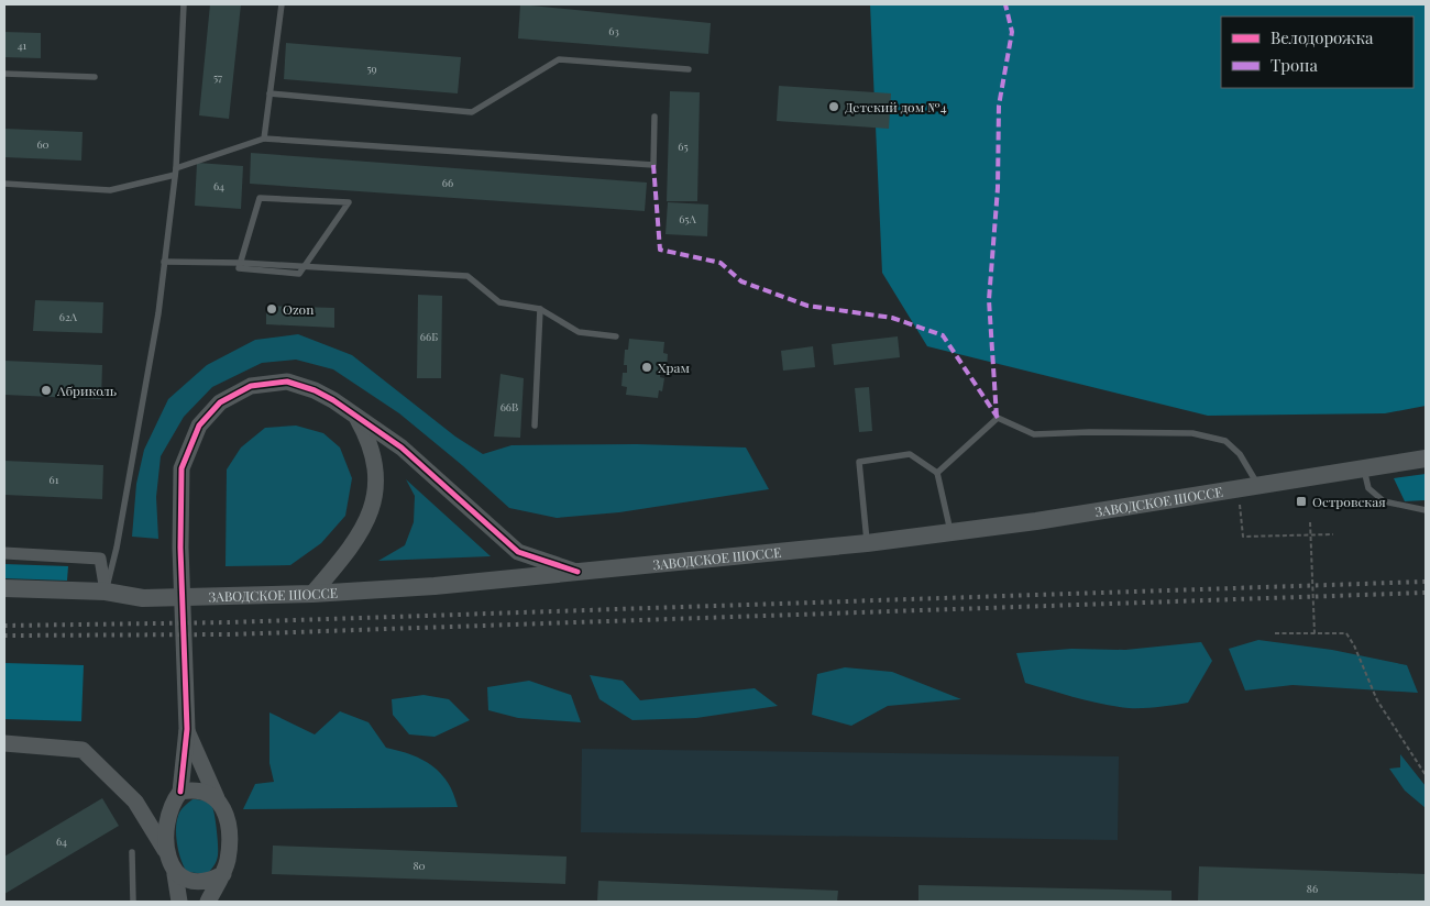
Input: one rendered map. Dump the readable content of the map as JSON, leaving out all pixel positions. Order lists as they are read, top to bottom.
{
  "streets": {
    "main road": ["ЗАВОДСКОЕ ШОССЕ"]
  },
  "places": {
    "other": [
      "Детский дом №4",
      "Ozon",
      "Храм",
      "Абриколь"
    ],
    "transit": ["Островская"]
  },
  "house_numbers": [
    "63",
    "41",
    "59",
    "57",
    "60",
    "65",
    "66",
    "64",
    "65А",
    "62А",
    "66Б",
    "66В",
    "61",
    "64",
    "80",
    "86"
  ],
  "legend": ["Велодорожка", "Тропа"]
}
